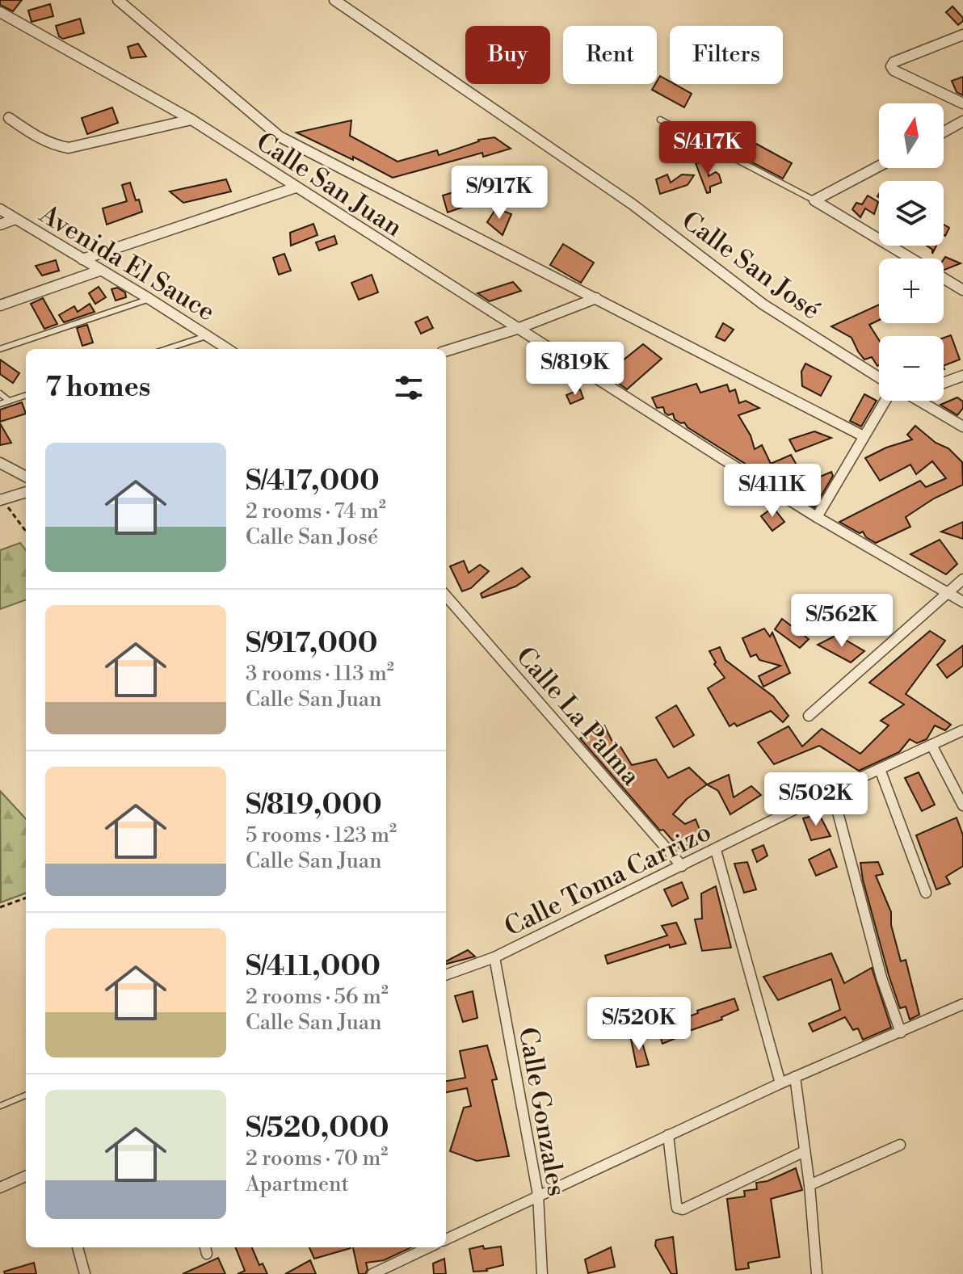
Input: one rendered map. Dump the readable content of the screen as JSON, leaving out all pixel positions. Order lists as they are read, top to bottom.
{
  "streets": {
    "street": [
      "Calle San Juan",
      "Avenida El Sauce",
      "Calle San José",
      "Calle La Palma",
      "Calle Toma Carrizo",
      "Calle Gonzales"
    ]
  },
  "crossings": [
    ["Calle La Palma", "Calle Toma Carrizo"],
    ["Calle Toma Carrizo", "Calle Gonzales"]
  ],
  "north": "top",
  "page": {
    "chip": ["Buy", "Rent", "Filters"],
    "map_buttons": ["+", "−"],
    "price": [
      "S/417K",
      "S/917K",
      "S/819K",
      "S/411K",
      "S/562K",
      "S/502K",
      "S/520K"
    ],
    "heading": "7 homes",
    "list": [
      {
        "name": "S/417,000",
        "note": "2 rooms · 74 m² · Calle San José"
      },
      {
        "name": "S/917,000",
        "note": "3 rooms · 113 m² · Calle San Juan"
      },
      {
        "name": "S/819,000",
        "note": "5 rooms · 123 m² · Calle San Juan"
      },
      {
        "name": "S/411,000",
        "note": "2 rooms · 56 m² · Calle San Juan"
      },
      {
        "name": "S/520,000",
        "note": "2 rooms · 70 m² · Apartment"
      }
    ]
  }
}
